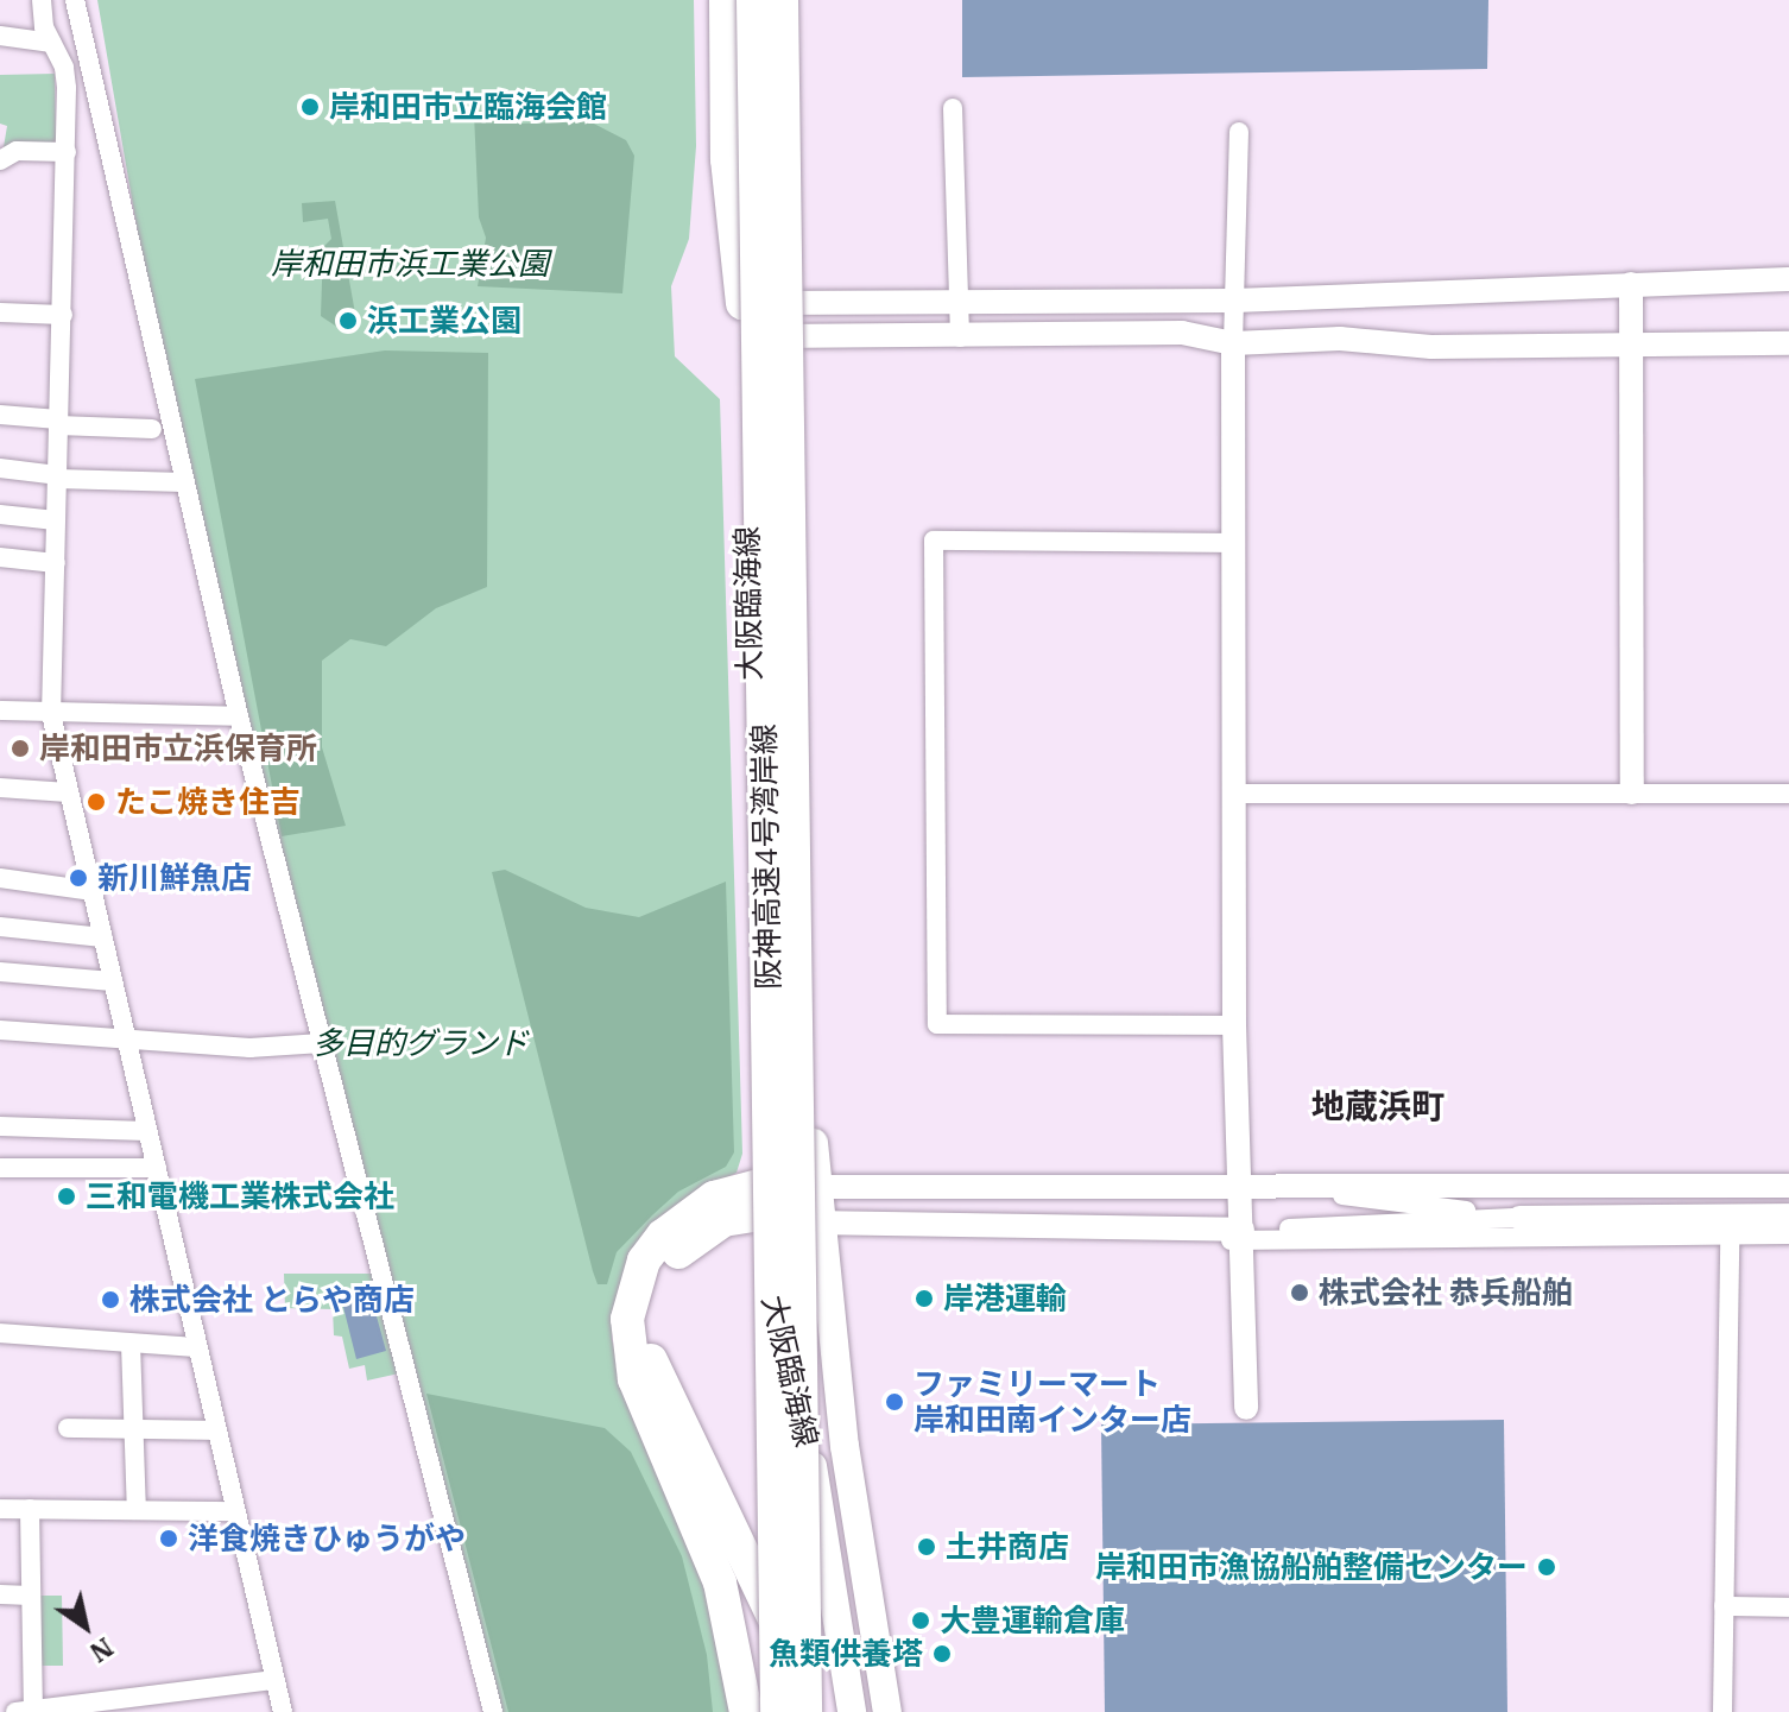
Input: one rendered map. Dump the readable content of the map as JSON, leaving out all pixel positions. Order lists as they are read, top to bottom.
{
  "streets": {
    "highway": ["阪神高速4号湾岸線"],
    "main road": ["大阪臨海線"]
  },
  "districts": ["地蔵浜町"],
  "parks": ["岸和田市浜工業公園", "多目的グランド"],
  "places": [
    "岸和田市立臨海会館",
    "浜工業公園",
    "岸和田市立浜保育所",
    "たこ焼き住吉",
    "新川鮮魚店",
    "三和電機工業株式会社",
    "株式会社 恭兵船舶",
    "岸港運輸",
    "株式会社 とらや商店",
    "ファミリーマート 岸和田南インター店",
    "洋食焼きひゅうがや",
    "土井商店",
    "岸和田市漁協船舶整備センター",
    "大豊運輸倉庫",
    "魚類供養塔"
  ],
  "north": "bottom right"
}
